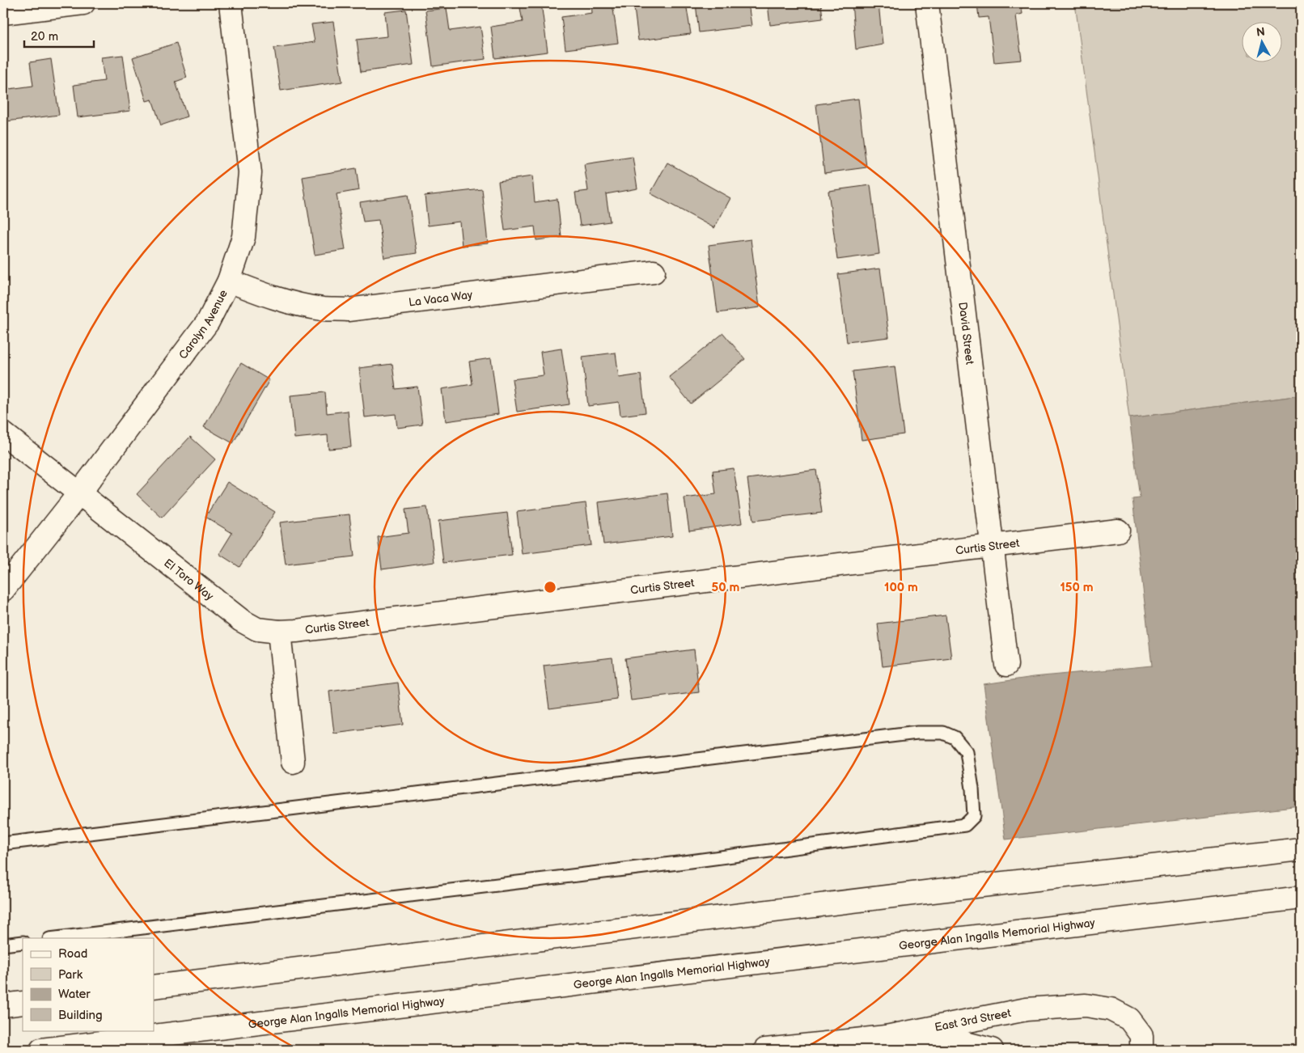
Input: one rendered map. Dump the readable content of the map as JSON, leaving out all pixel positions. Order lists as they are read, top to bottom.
{
  "streets": {
    "main road": [
      "La Vaca Way",
      "Carolyn Avenue",
      "David Street",
      "Curtis Street",
      "El Toro Way",
      "George Alan Ingalls Memorial Highway",
      "East 3rd Street"
    ]
  },
  "crossings": [
    ["La Vaca Way", "Carolyn Avenue"],
    ["Carolyn Avenue", "El Toro Way"],
    ["David Street", "Curtis Street"],
    ["Curtis Street", "El Toro Way"]
  ],
  "legend": [
    "Road",
    "Park",
    "Water",
    "Building"
  ],
  "scale_bar": "20 m",
  "north": "top",
  "rings": ["50 m", "100 m", "150 m"]
}
